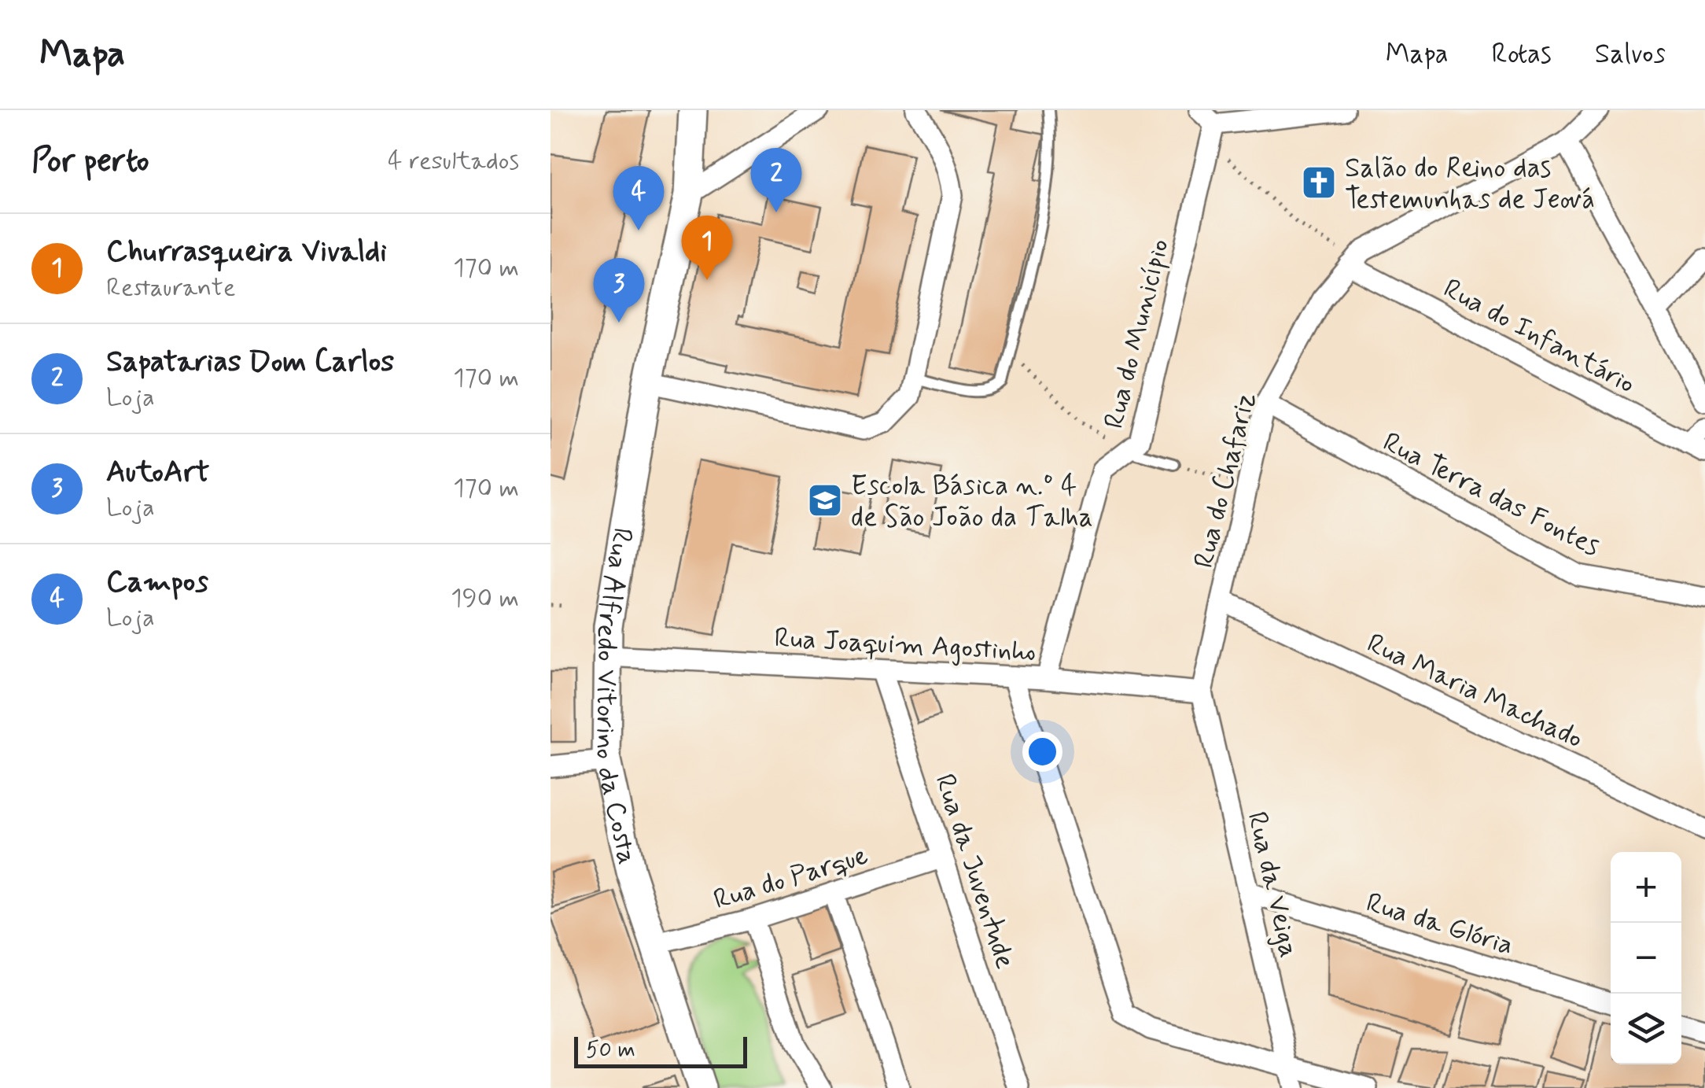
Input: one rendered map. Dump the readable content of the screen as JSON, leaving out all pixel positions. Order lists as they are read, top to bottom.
{
  "streets": {
    "street": [
      "Rua do Município",
      "Rua do Infantário",
      "Rua do Chafariz",
      "Rua Terra das Fontes",
      "Rua Joaquim Agostinho",
      "Rua Maria Machado",
      "Rua Alfredo Vitorino da Costa",
      "Rua da Juventude",
      "Rua do Parque",
      "Rua da Veiga",
      "Rua da Glória"
    ]
  },
  "crossings": [
    ["Rua do Município", "Rua Joaquim Agostinho"],
    ["Rua do Infantário", "Rua do Chafariz"],
    ["Rua do Chafariz", "Rua Terra das Fontes"],
    ["Rua do Chafariz", "Rua Joaquim Agostinho"],
    ["Rua do Chafariz", "Rua Maria Machado"],
    ["Rua do Chafariz", "Rua da Veiga"],
    ["Rua Joaquim Agostinho", "Rua Alfredo Vitorino da Costa"],
    ["Rua Joaquim Agostinho", "Rua da Juventude"],
    ["Rua Joaquim Agostinho", "Rua da Veiga"],
    ["Rua Alfredo Vitorino da Costa", "Rua do Parque"],
    ["Rua da Juventude", "Rua do Parque"],
    ["Rua da Veiga", "Rua da Glória"]
  ],
  "places": {
    "church": ["Salão do Reino das Testemunhas de Jeová"],
    "school or university": ["Escola Básica n.º 4 de São João da Talha"]
  },
  "scale_bar": "50 m",
  "page": {
    "header": "Mapa",
    "nav": ["Mapa", "Rotas", "Salvos"],
    "heading": ["Por perto", "4 resultados"],
    "pins": [
      "2",
      "4",
      "1",
      "3"
    ],
    "list": [
      {
        "mark": "1",
        "name": "Churrasqueira Vivaldi",
        "note": "Restaurante",
        "value": "170 m"
      },
      {
        "mark": "2",
        "name": "Sapatarias Dom Carlos",
        "note": "Loja",
        "value": "170 m"
      },
      {
        "mark": "3",
        "name": "AutoArt",
        "note": "Loja",
        "value": "170 m"
      },
      {
        "mark": "4",
        "name": "Campos",
        "note": "Loja",
        "value": "190 m"
      }
    ],
    "map_buttons": ["+", "−"],
    "scale": "50 m"
  }
}
